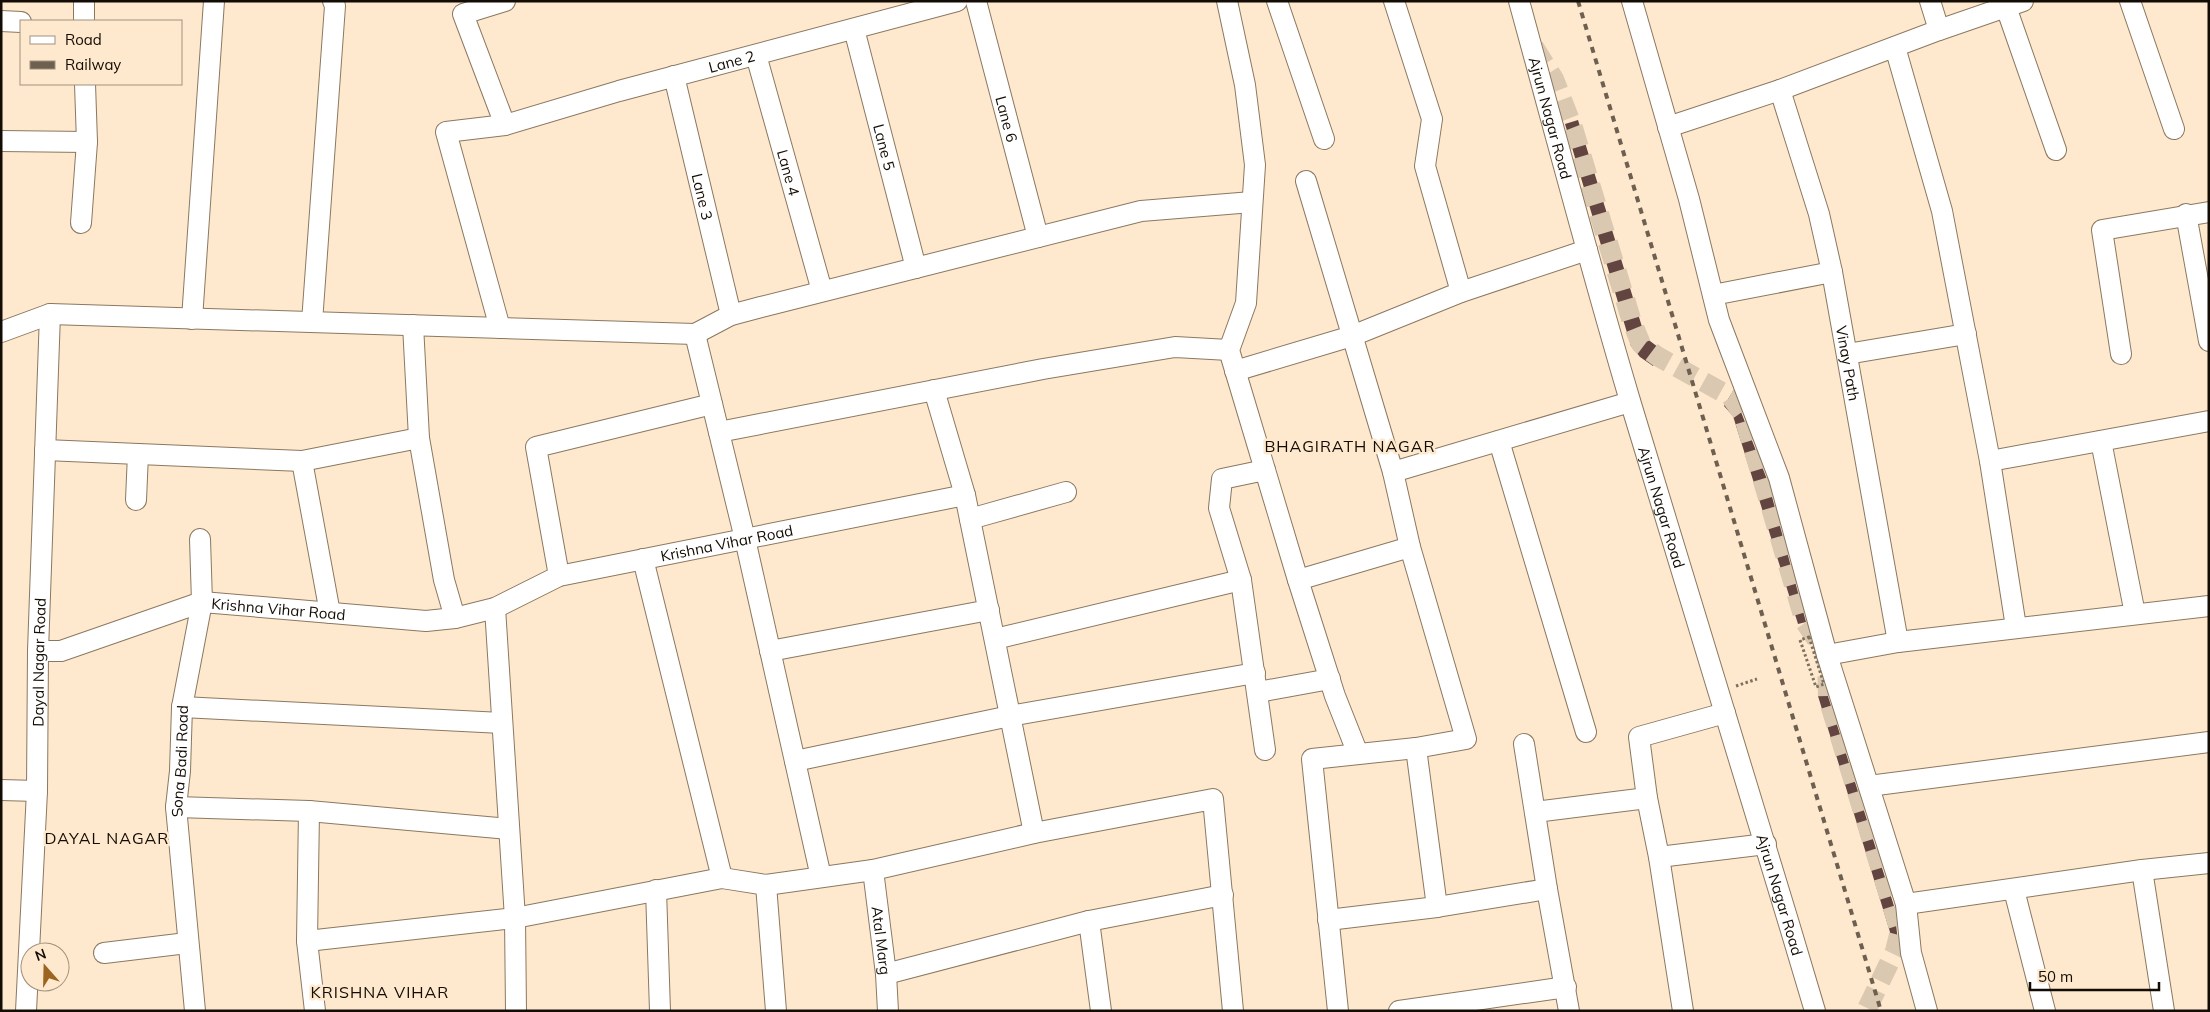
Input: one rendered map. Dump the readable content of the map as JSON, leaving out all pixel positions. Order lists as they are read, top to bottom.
{
  "streets": {
    "street": [
      "Lane 2",
      "Ajrun Nagar Road",
      "Lane 6",
      "Lane 5",
      "Lane 4",
      "Lane 3",
      "Vinay Path",
      "Krishna Vihar Road",
      "Dayal Nagar Road",
      "Sona Badi Road",
      "Atal Marg"
    ]
  },
  "crossings": [
    ["Lane 2", "Lane 5"],
    ["Lane 2", "Lane 4"],
    ["Lane 2", "Lane 3"],
    ["Krishna Vihar Road", "Dayal Nagar Road"],
    ["Krishna Vihar Road", "Sona Badi Road"]
  ],
  "districts": ["BHAGIRATH NAGAR", "DAYAL NAGAR", "KRISHNA VIHAR"],
  "legend": ["Road", "Railway"],
  "scale_bar": "50 m",
  "north": "top"
}
